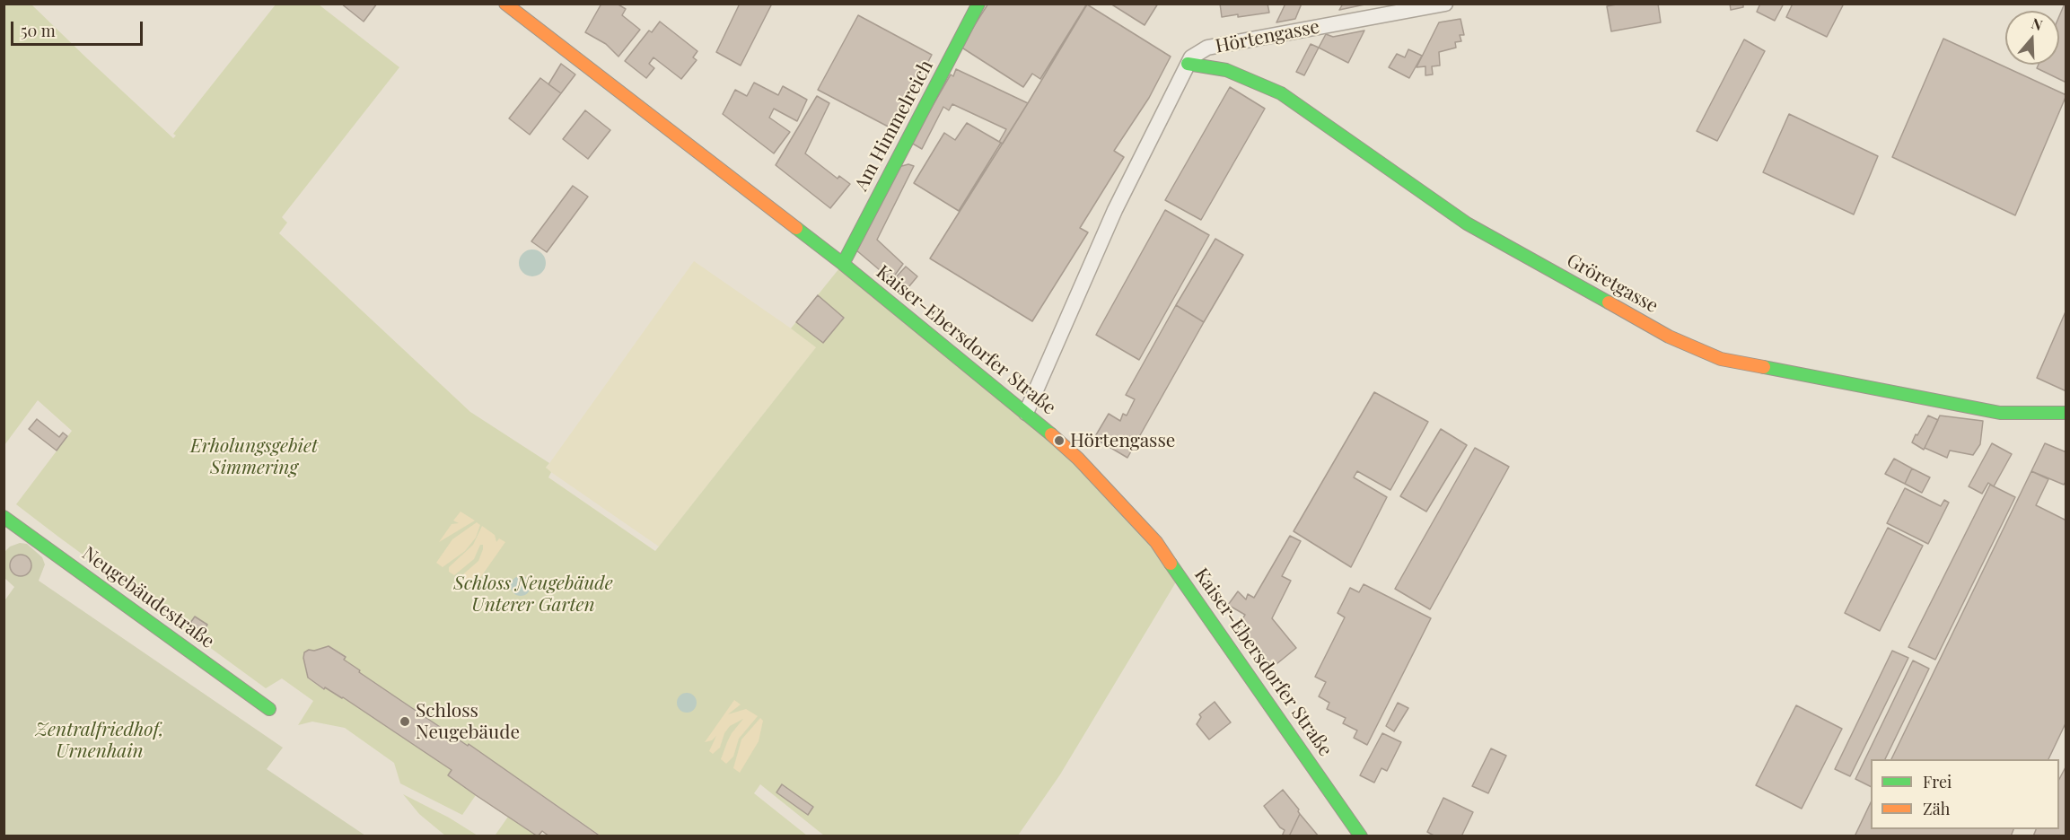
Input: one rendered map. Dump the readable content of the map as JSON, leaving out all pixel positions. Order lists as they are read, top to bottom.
{
  "streets": {
    "street": [
      "Hörtengasse",
      "Am Himmelreich",
      "Gröretgasse",
      "Kaiser-Ebersdorfer Straße",
      "Neugebäudestraße"
    ]
  },
  "crossings": [
    ["Hörtengasse", "Gröretgasse"],
    ["Hörtengasse", "Kaiser-Ebersdorfer Straße"],
    ["Am Himmelreich", "Kaiser-Ebersdorfer Straße"]
  ],
  "parks": ["Erholungsgebiet Simmering", "Schloss Neugebäude Unterer Garten", "Zentralfriedhof, Urnenhain"],
  "places": ["Hörtengasse", "Schloss Neugebäude"],
  "legend": ["Frei", "Zäh"],
  "scale_bar": "50 m",
  "north": "top"
}
